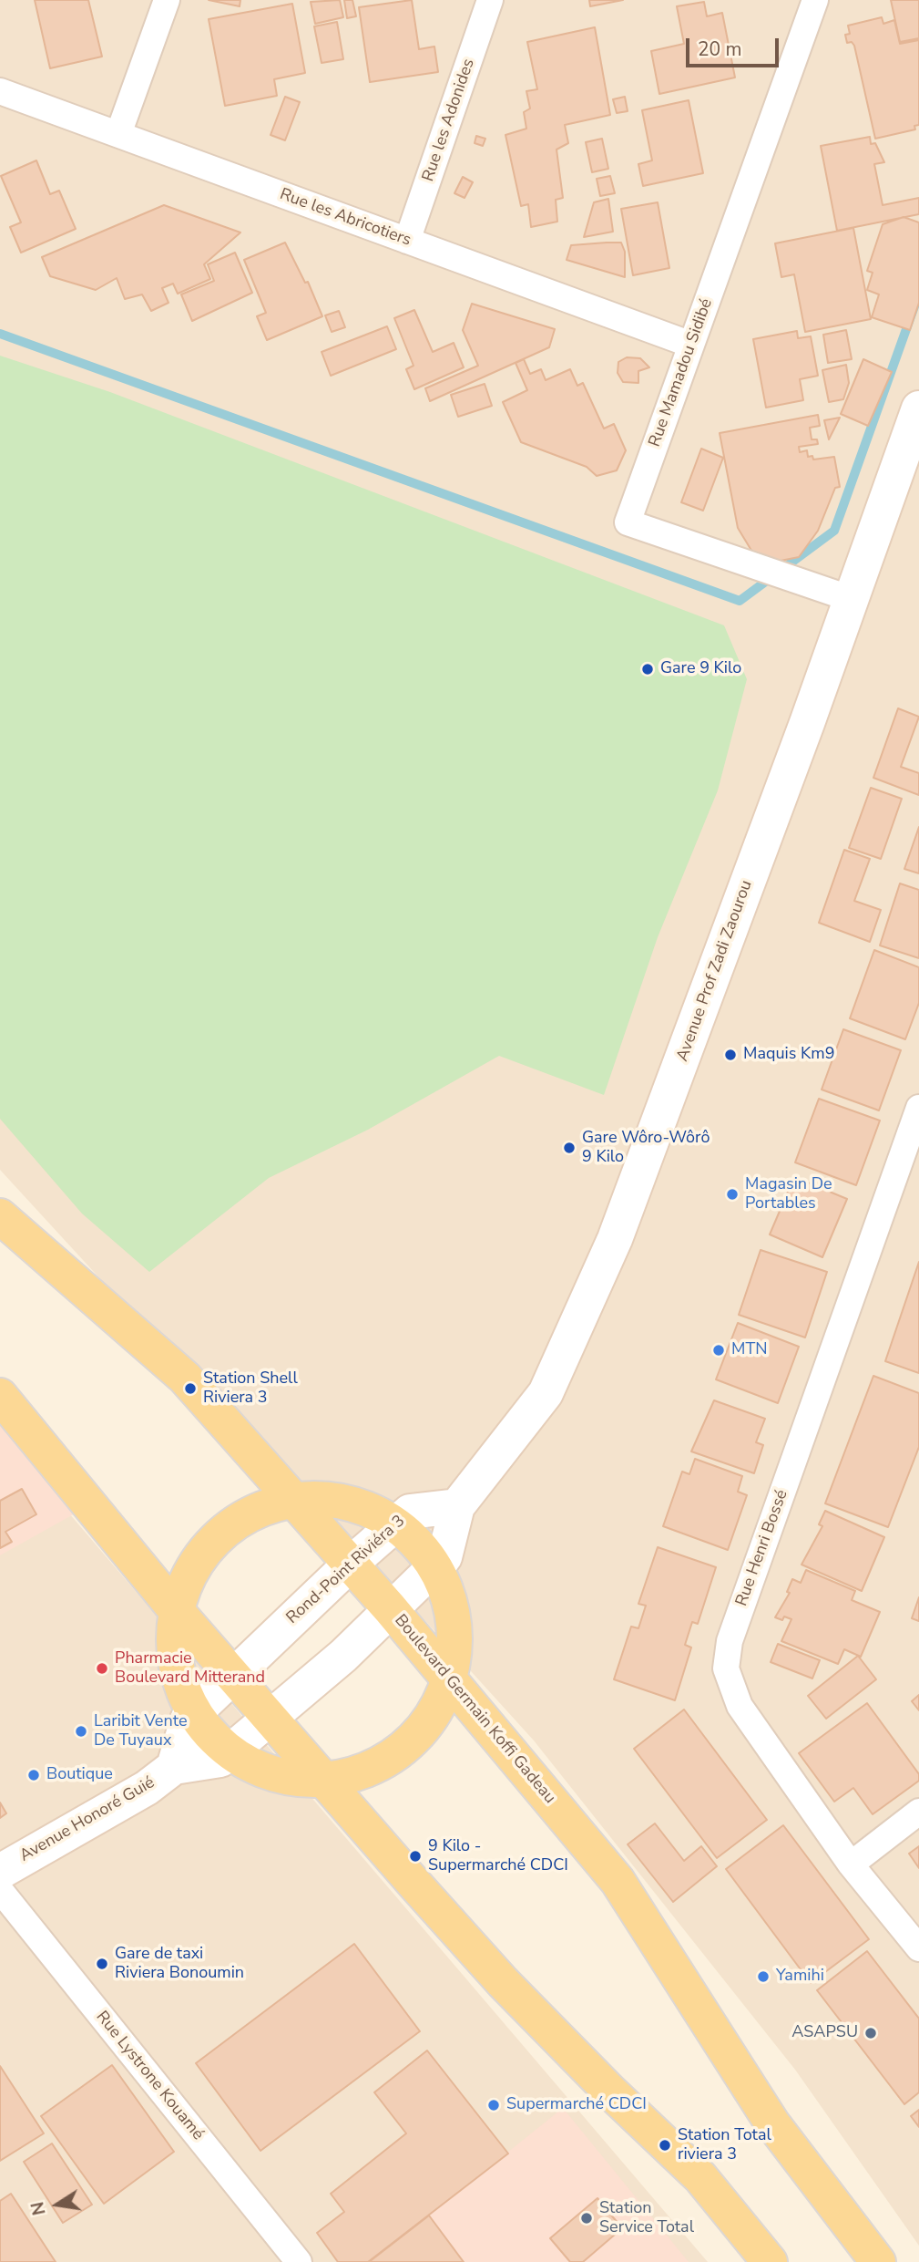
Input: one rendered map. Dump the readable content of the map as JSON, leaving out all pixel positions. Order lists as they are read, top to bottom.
{
  "streets": {
    "main road": [
      "Avenue Prof Zadi Zaourou",
      "Rond-Point Riviéra 3",
      "Boulevard Germain Koffi Gadeau",
      "Avenue Honoré Guié"
    ],
    "street": [
      "Rue les Adonides",
      "Rue les Abricotiers",
      "Rue Mamadou Sidibé",
      "Rue Henri Bossé",
      "Rue Lystrone Kouamé"
    ]
  },
  "crossings": [
    ["Rue les Adonides", "Rue les Abricotiers"],
    ["Rue les Abricotiers", "Rue Mamadou Sidibé"],
    ["Rue Mamadou Sidibé", "Avenue Prof Zadi Zaourou"],
    ["Avenue Prof Zadi Zaourou", "Rond-Point Riviéra 3"],
    ["Rond-Point Riviéra 3", "Boulevard Germain Koffi Gadeau"]
  ],
  "places": [
    "Gare 9 Kilo",
    "Maquis Km9",
    "Gare Wôro-Wôrô 9 Kilo",
    "Magasin De Portables",
    "MTN",
    "Station Shell Riviera 3",
    "Pharmacie Boulevard Mitterand",
    "Laribit Vente De Tuyaux",
    "Boutique",
    "9 Kilo - Supermarché CDCI",
    "Gare de taxi Riviera Bonoumin",
    "Yamihi",
    "ASAPSU",
    "Supermarché CDCI",
    "Station Total riviera 3",
    "Station Service Total"
  ],
  "scale_bar": "20 m",
  "north": "left"
}
